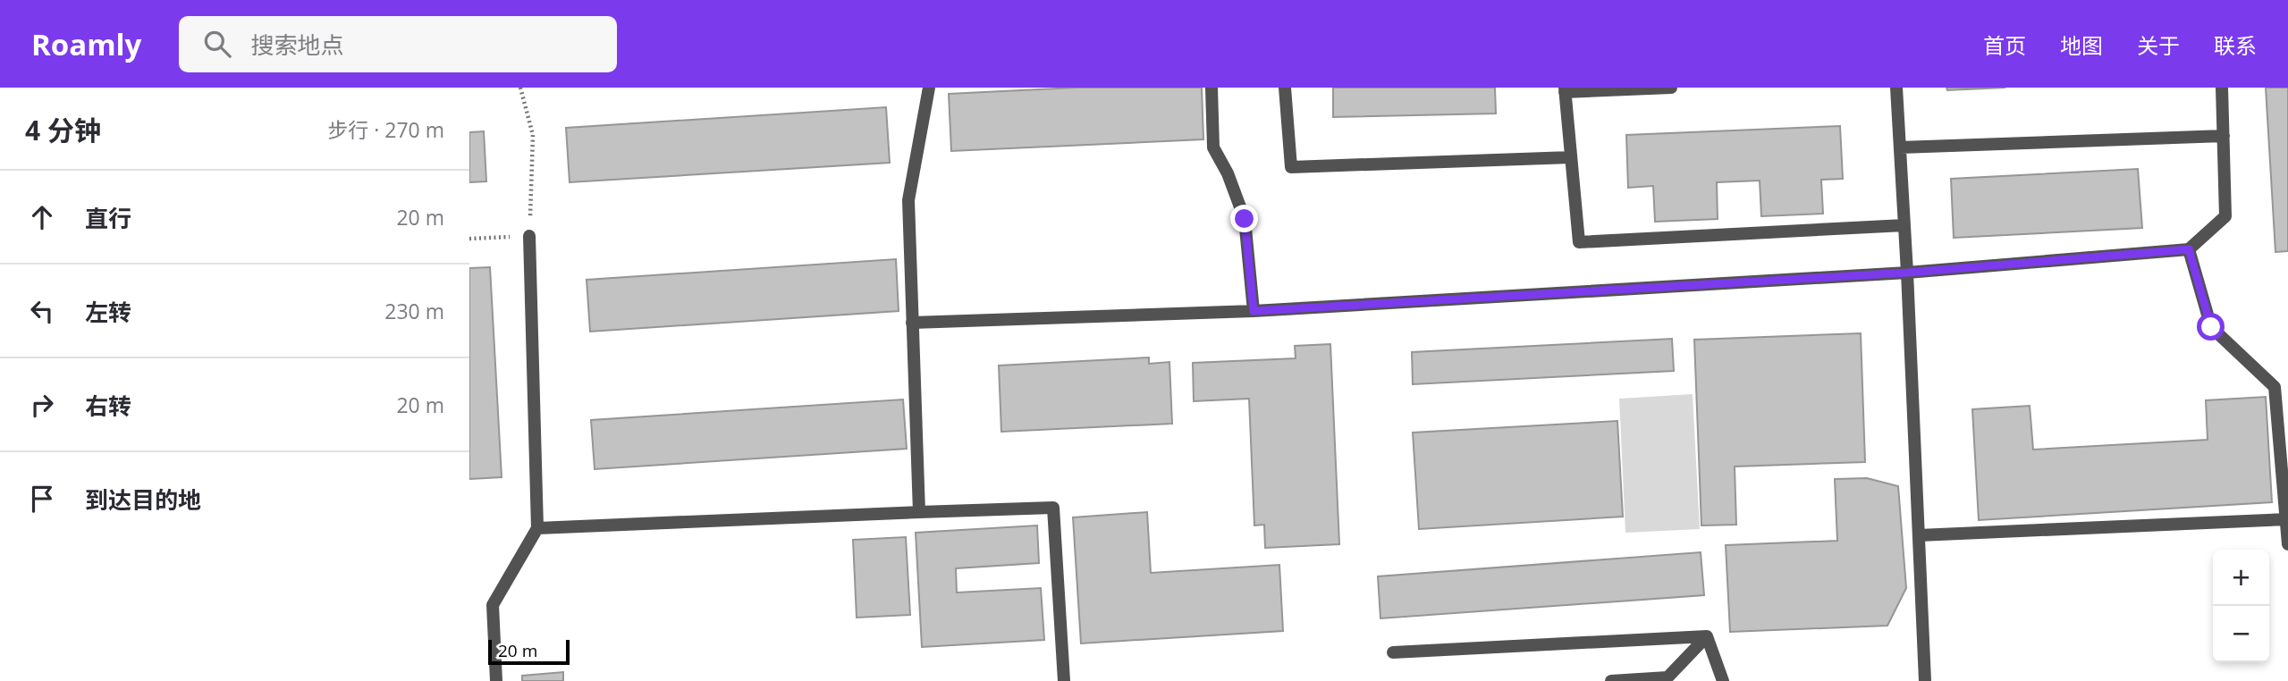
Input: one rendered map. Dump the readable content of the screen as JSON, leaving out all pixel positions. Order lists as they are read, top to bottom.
{
  "scale_bar": "20 m",
  "page": {
    "header": "Roamly",
    "search": "搜索地点",
    "nav": [
      "首页",
      "地图",
      "关于",
      "联系"
    ],
    "heading": ["4 分钟", "步行 · 270 m"],
    "list": [
      ["直行", "20 m"],
      ["左转", "230 m"],
      ["右转", "20 m"],
      "到达目的地"
    ],
    "map_buttons": ["+", "−"],
    "scale": "20 m"
  }
}
